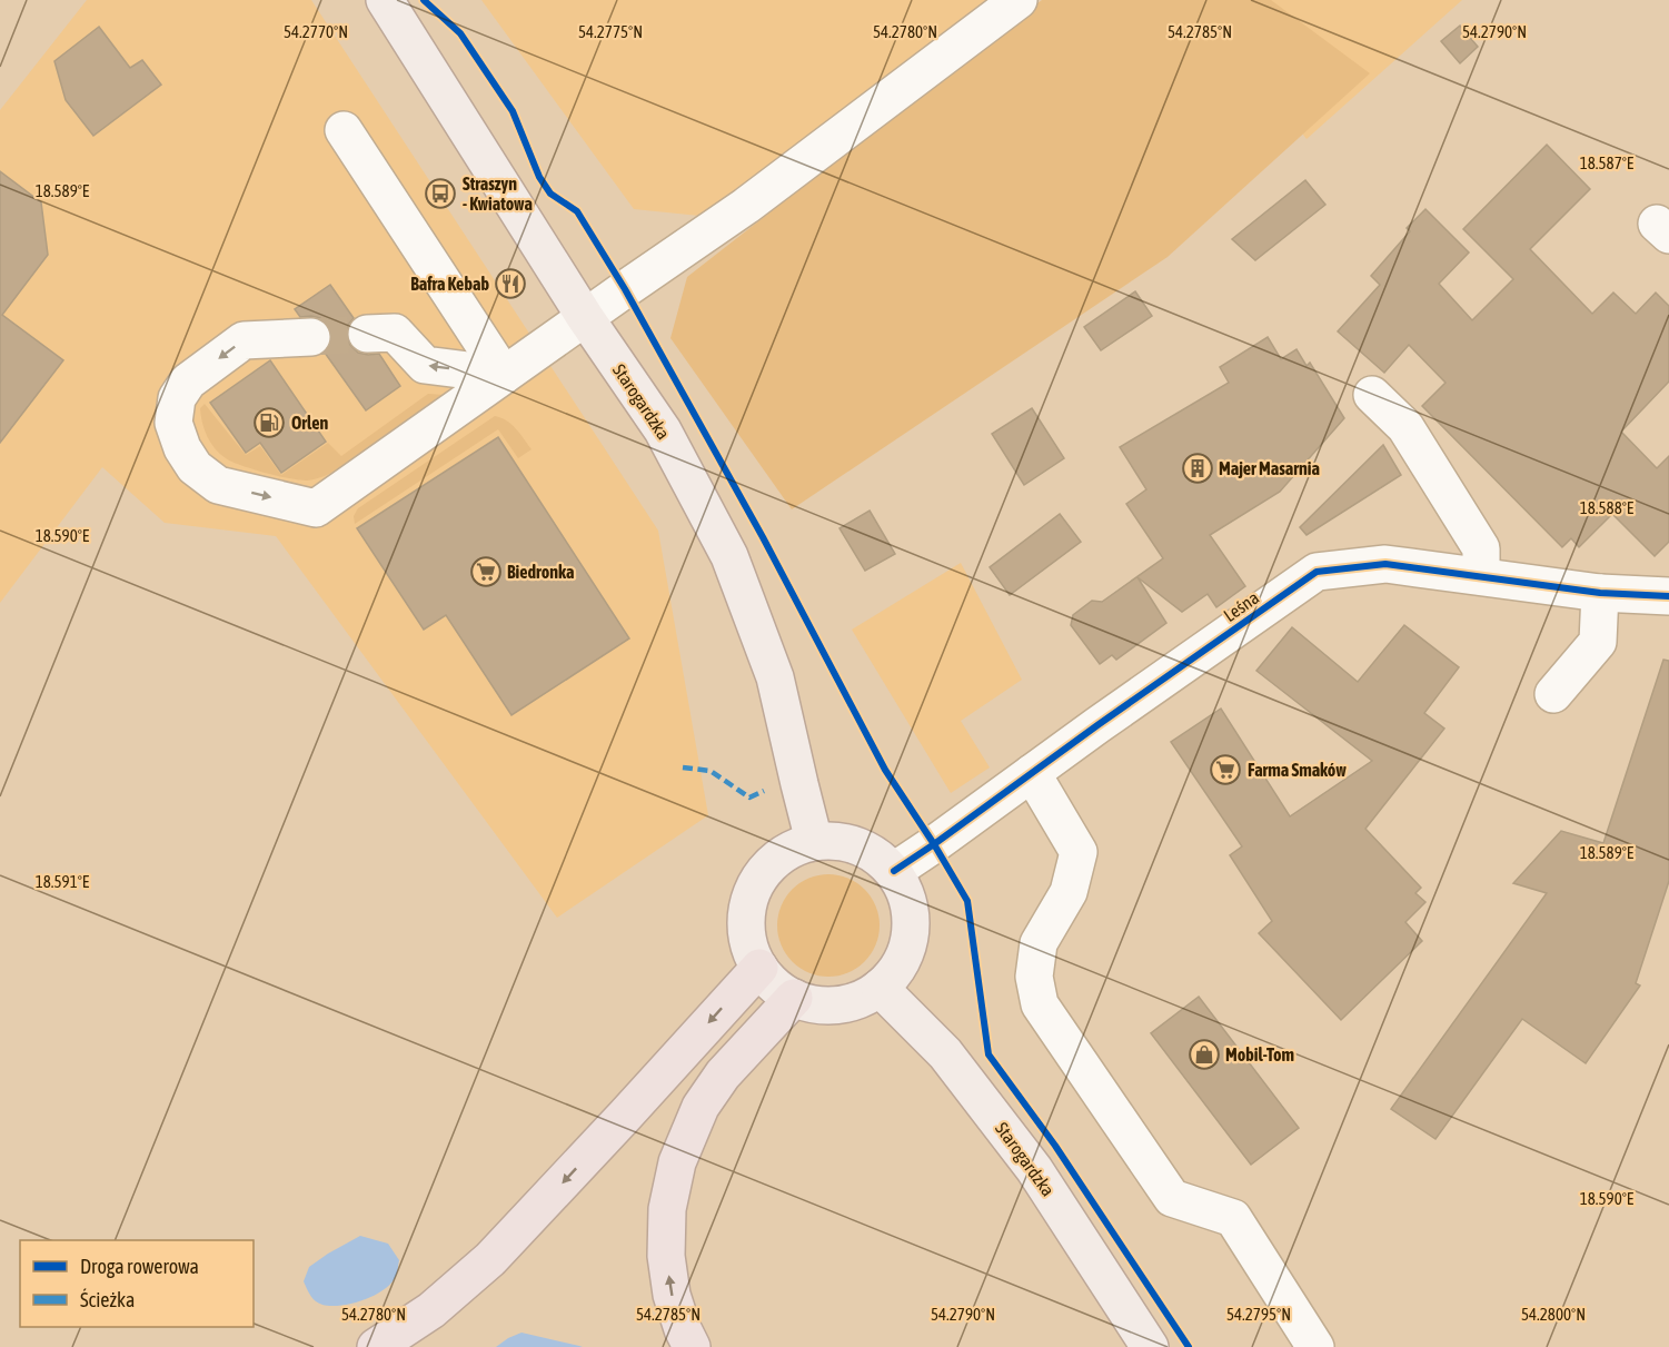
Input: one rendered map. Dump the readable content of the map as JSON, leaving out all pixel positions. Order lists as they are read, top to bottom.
{
  "streets": {
    "main road": ["Starogardzka"],
    "street": ["Leśna"]
  },
  "crossings": [
    ["Starogardzka", "Leśna"]
  ],
  "places": {
    "bus stop": ["Straszyn - Kwiatowa"],
    "restaurant": ["Bafra Kebab"],
    "fuel station": ["Orlen"],
    "building": ["Majer Masarnia"],
    "supermarket": ["Biedronka", "Farma Smaków"],
    "shop": ["Mobil-Tom"]
  },
  "legend": ["Droga rowerowa", "Ścieżka"],
  "coordinates": [
    "54.2770°N",
    "54.2775°N",
    "54.2780°N",
    "54.2785°N",
    "54.2790°N",
    "18.587°E",
    "18.589°E",
    "18.588°E",
    "18.590°E",
    "18.591°E",
    "54.2795°N",
    "54.2800°N"
  ]
}
